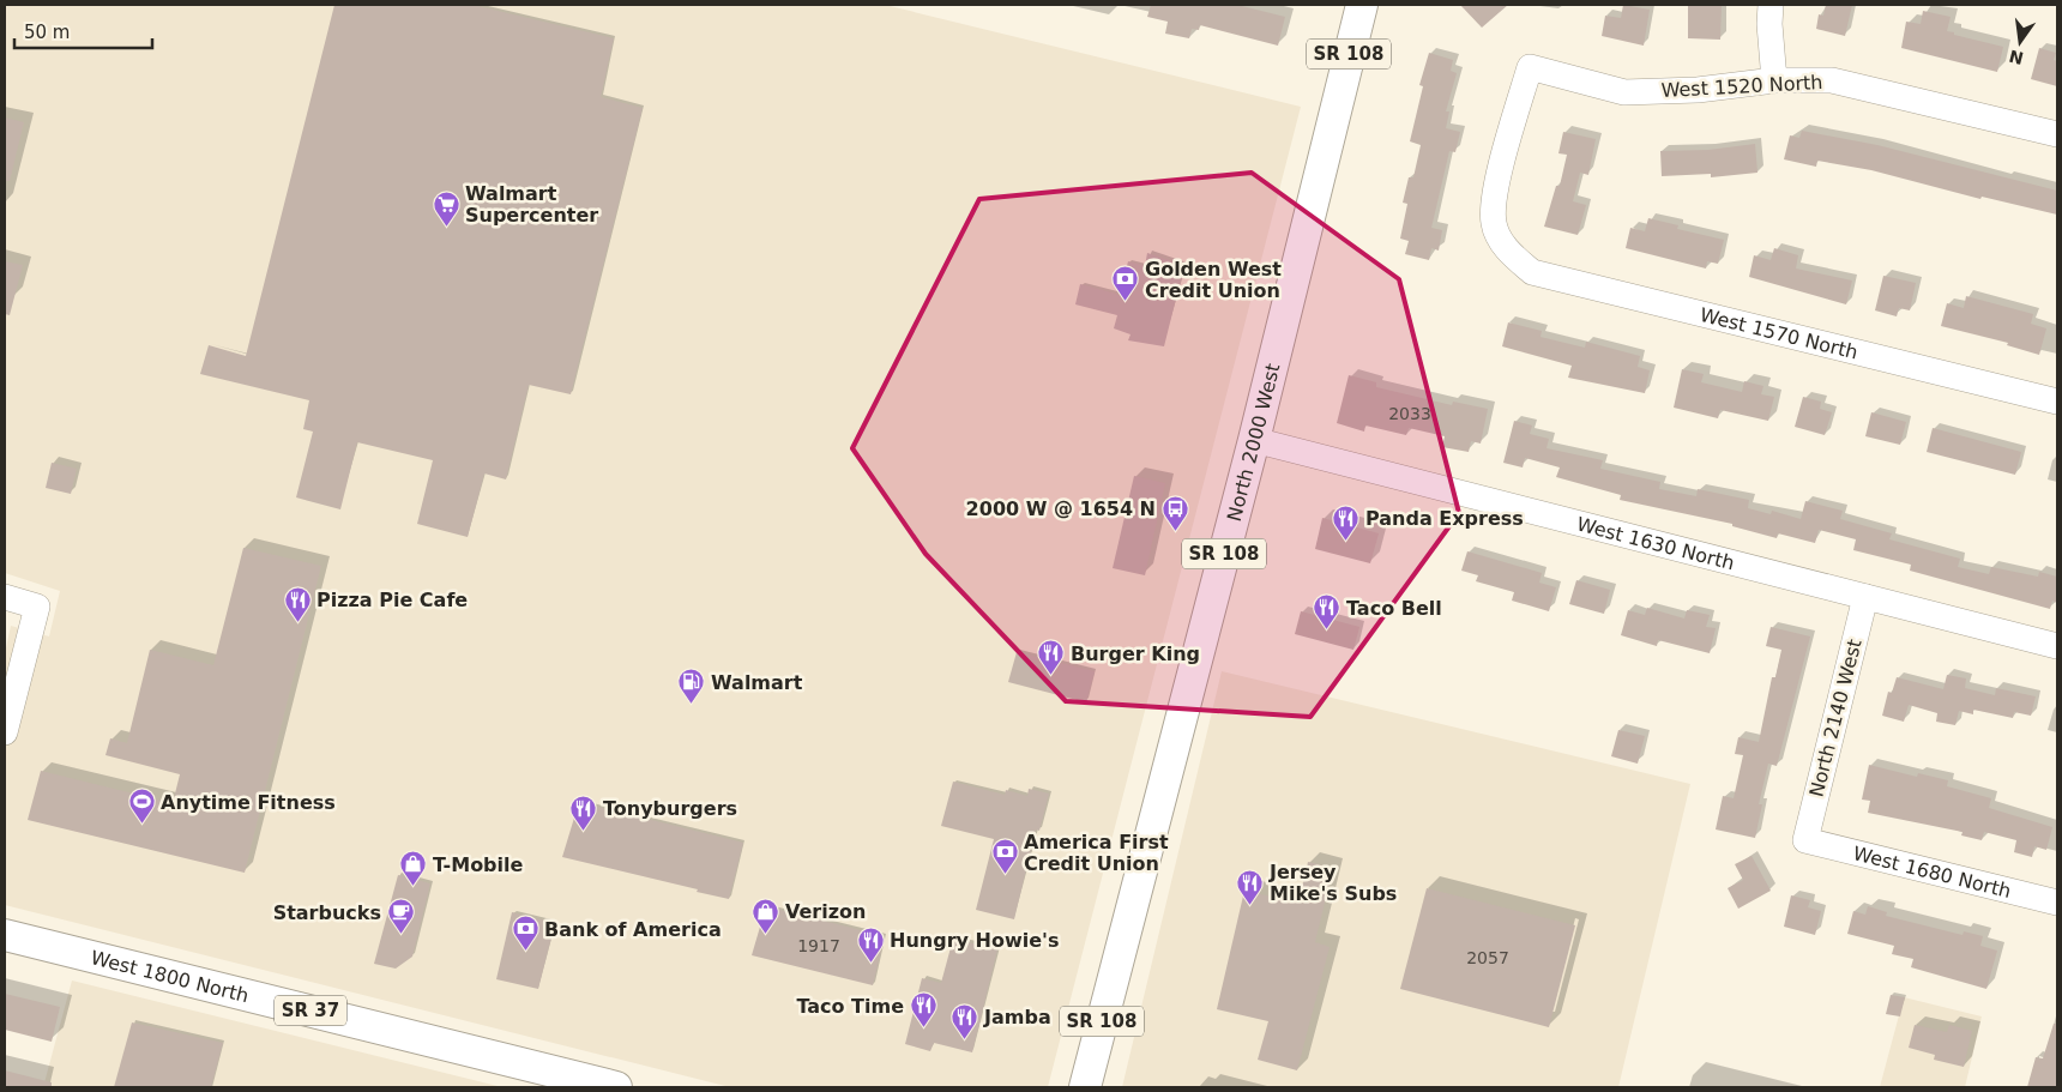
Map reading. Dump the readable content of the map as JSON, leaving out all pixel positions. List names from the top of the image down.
{
  "streets": {
    "main road": [
      "SR 108",
      "North 2000 West",
      "West 1800 North",
      "SR 37"
    ],
    "street": [
      "West 1520 North",
      "West 1570 North",
      "West 1630 North",
      "North 2140 West",
      "West 1680 North"
    ]
  },
  "crossings": [
    ["West 1520 North", "West 1570 North"],
    ["North 2000 West", "West 1630 North"],
    ["West 1630 North", "North 2140 West"],
    ["North 2140 West", "West 1680 North"]
  ],
  "places": {
    "supermarket": ["Walmart Supercenter"],
    "bank": ["Golden West Credit Union", "America First Credit Union", "Bank of America"],
    "bus stop": ["2000 W @ 1654 N"],
    "restaurant": [
      "Panda Express",
      "Pizza Pie Cafe",
      "Taco Bell",
      "Burger King",
      "Tonyburgers",
      "Jersey Mike's Subs",
      "Hungry Howie's",
      "Taco Time",
      "Jamba"
    ],
    "fuel station": ["Walmart"],
    "sports": ["Anytime Fitness"],
    "shop": ["T-Mobile", "Verizon"],
    "cafe": ["Starbucks"]
  },
  "house_numbers": ["2033", "1917", "2057"],
  "scale_bar": "50 m",
  "north": "bottom"
}
